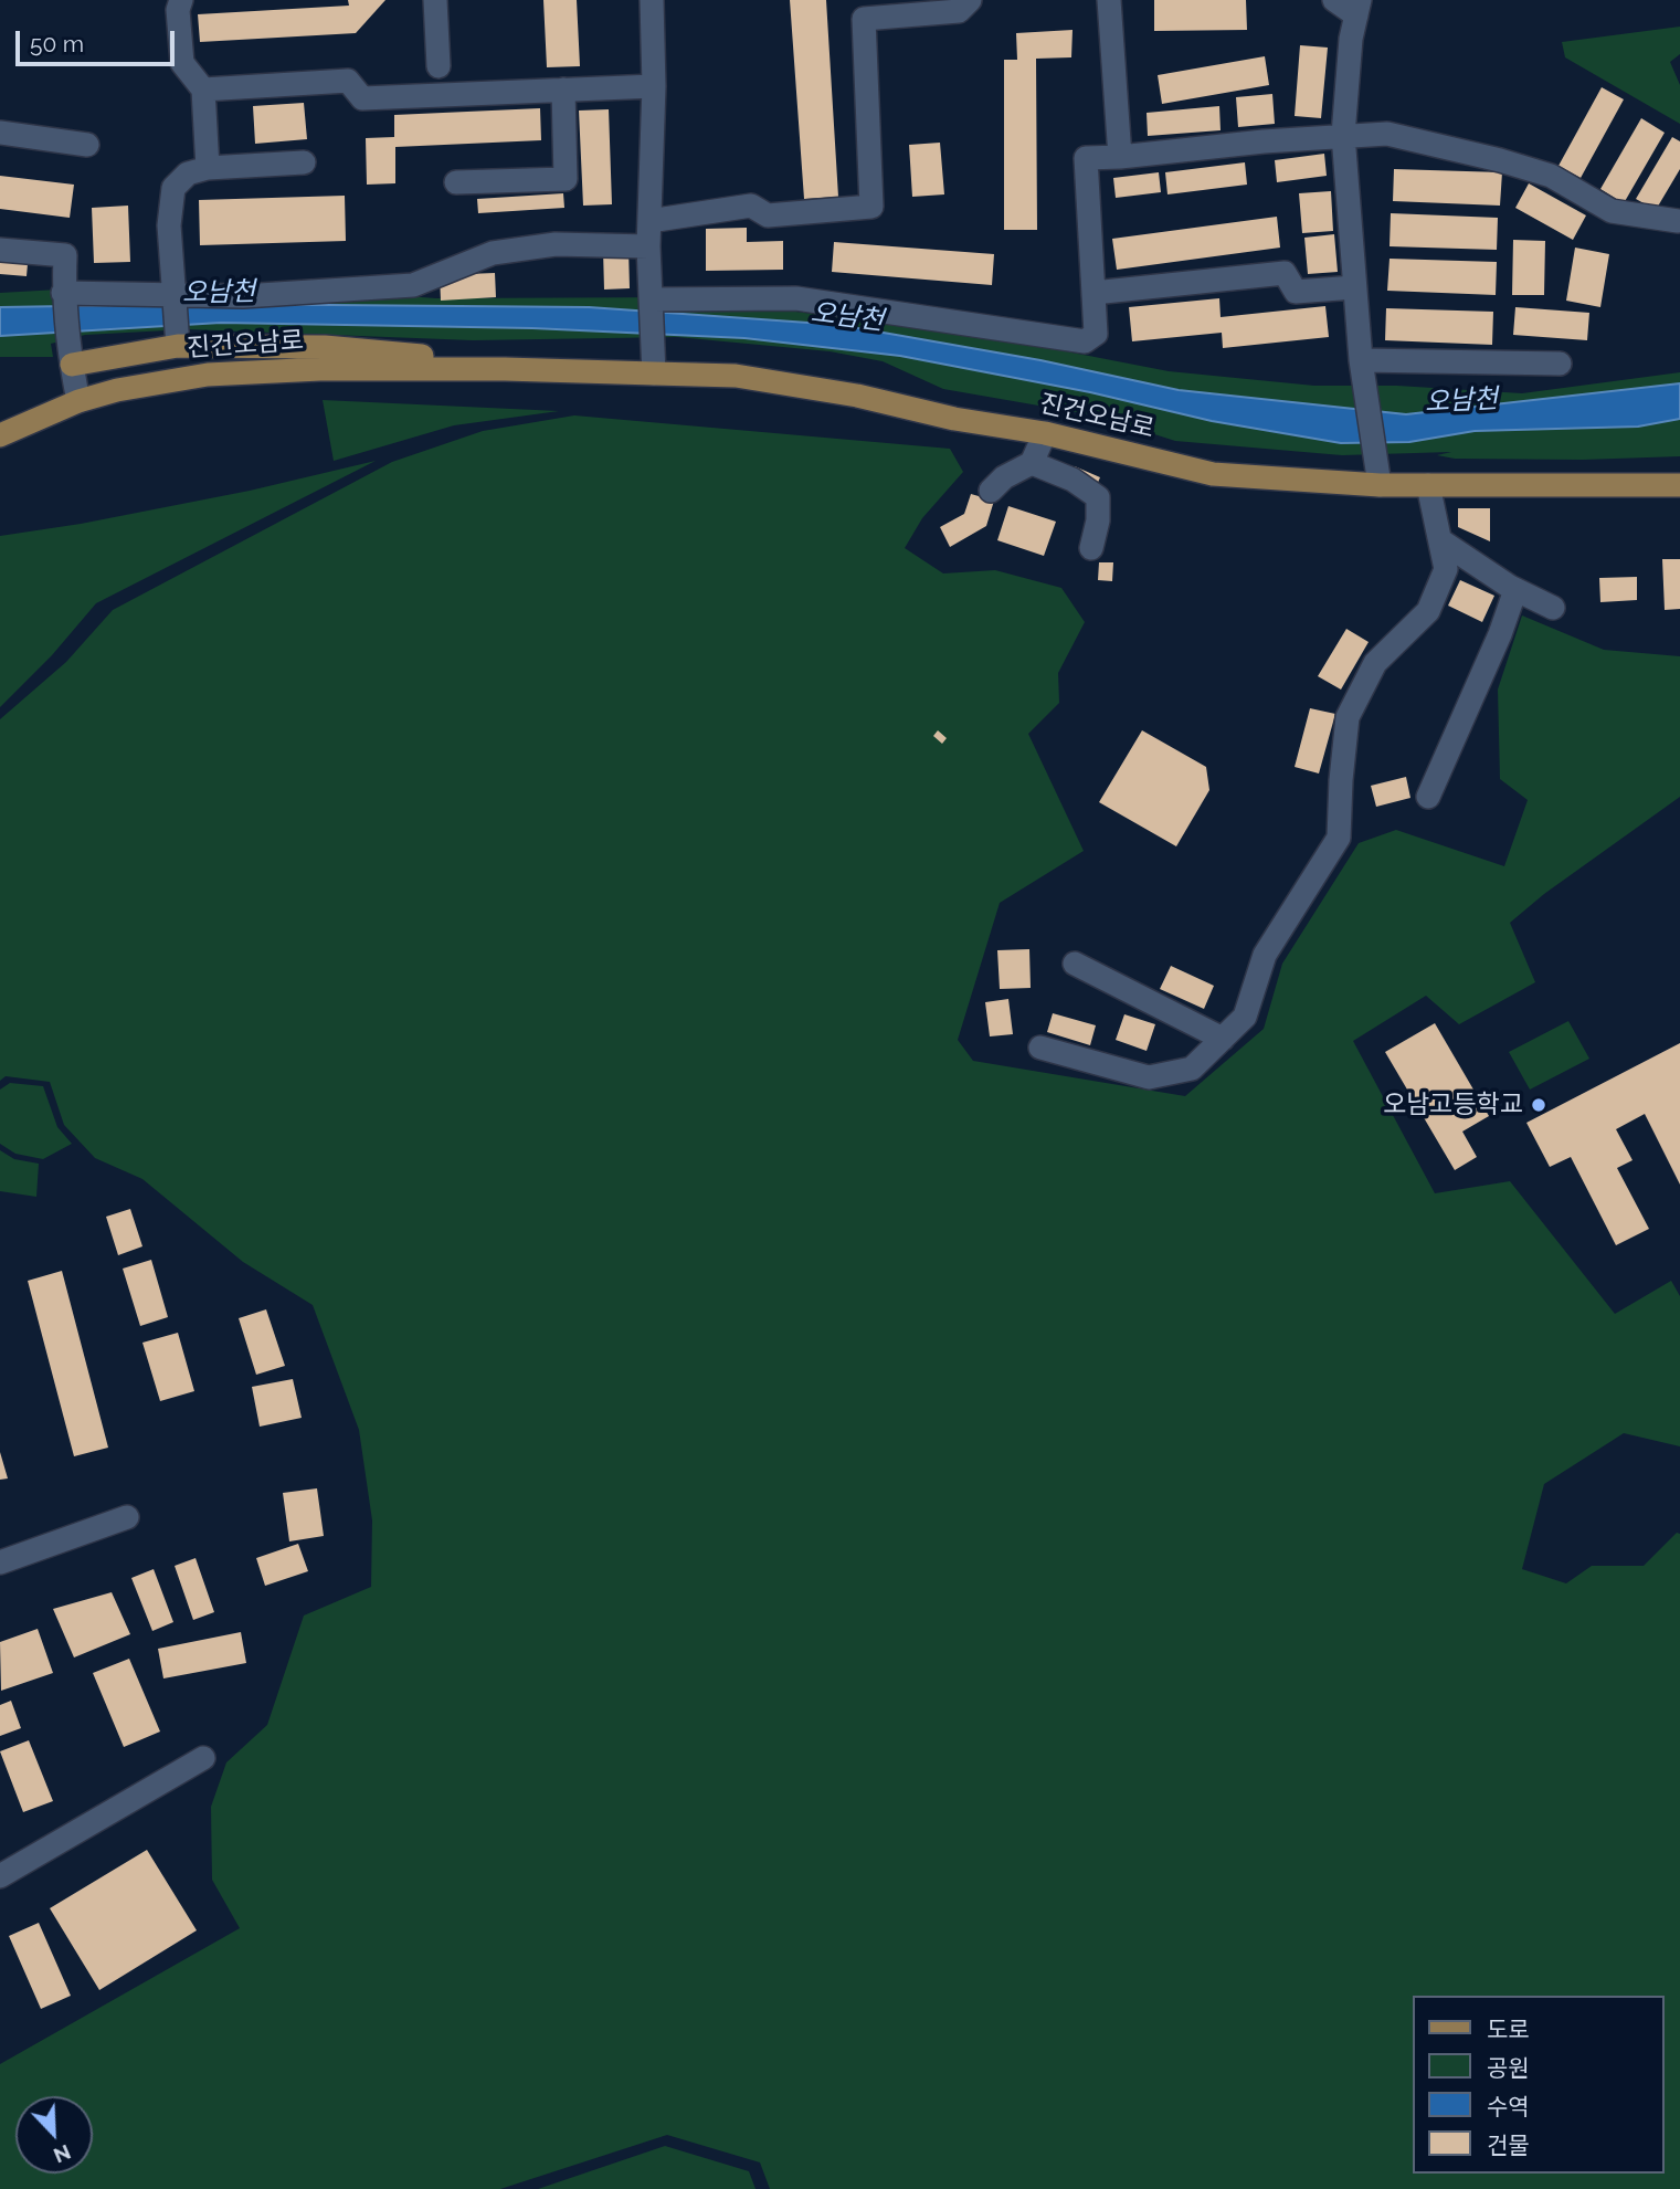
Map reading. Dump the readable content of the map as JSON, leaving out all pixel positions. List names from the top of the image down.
{
  "streets": {
    "main road": ["진건오남로"]
  },
  "water": ["오남천"],
  "places": ["오남고등학교"],
  "legend": [
    "도로",
    "공원",
    "수역",
    "건물"
  ],
  "scale_bar": "50 m",
  "north": "bottom right"
}
